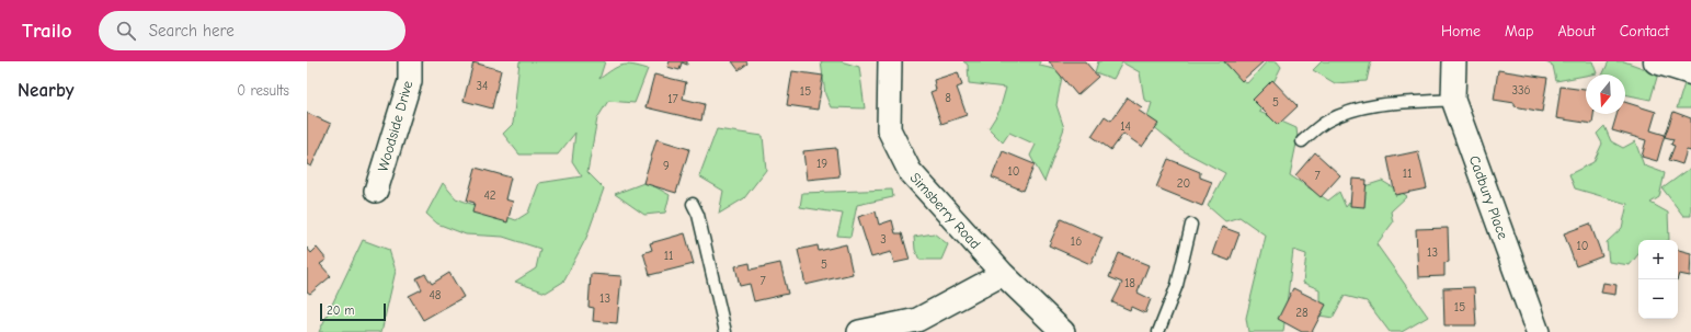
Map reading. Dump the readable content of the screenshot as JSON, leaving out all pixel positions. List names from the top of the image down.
{
  "streets": {
    "street": ["Woodside Drive", "Cadbury Place", "Simsberry Road"]
  },
  "house_numbers": [
    "34",
    "336",
    "15",
    "8",
    "17",
    "5",
    "14",
    "19",
    "9",
    "10",
    "11",
    "7",
    "20",
    "42",
    "3",
    "16",
    "10",
    "13",
    "11",
    "5",
    "7",
    "18",
    "48",
    "13",
    "15",
    "28"
  ],
  "scale_bar": "20 m",
  "north": "bottom",
  "page": {
    "header": "Trailo",
    "search": "Search here",
    "nav": [
      "Home",
      "Map",
      "About",
      "Contact"
    ],
    "heading": ["Nearby", "0 results"],
    "map_buttons": ["+", "−"],
    "scale": "20 m"
  }
}
